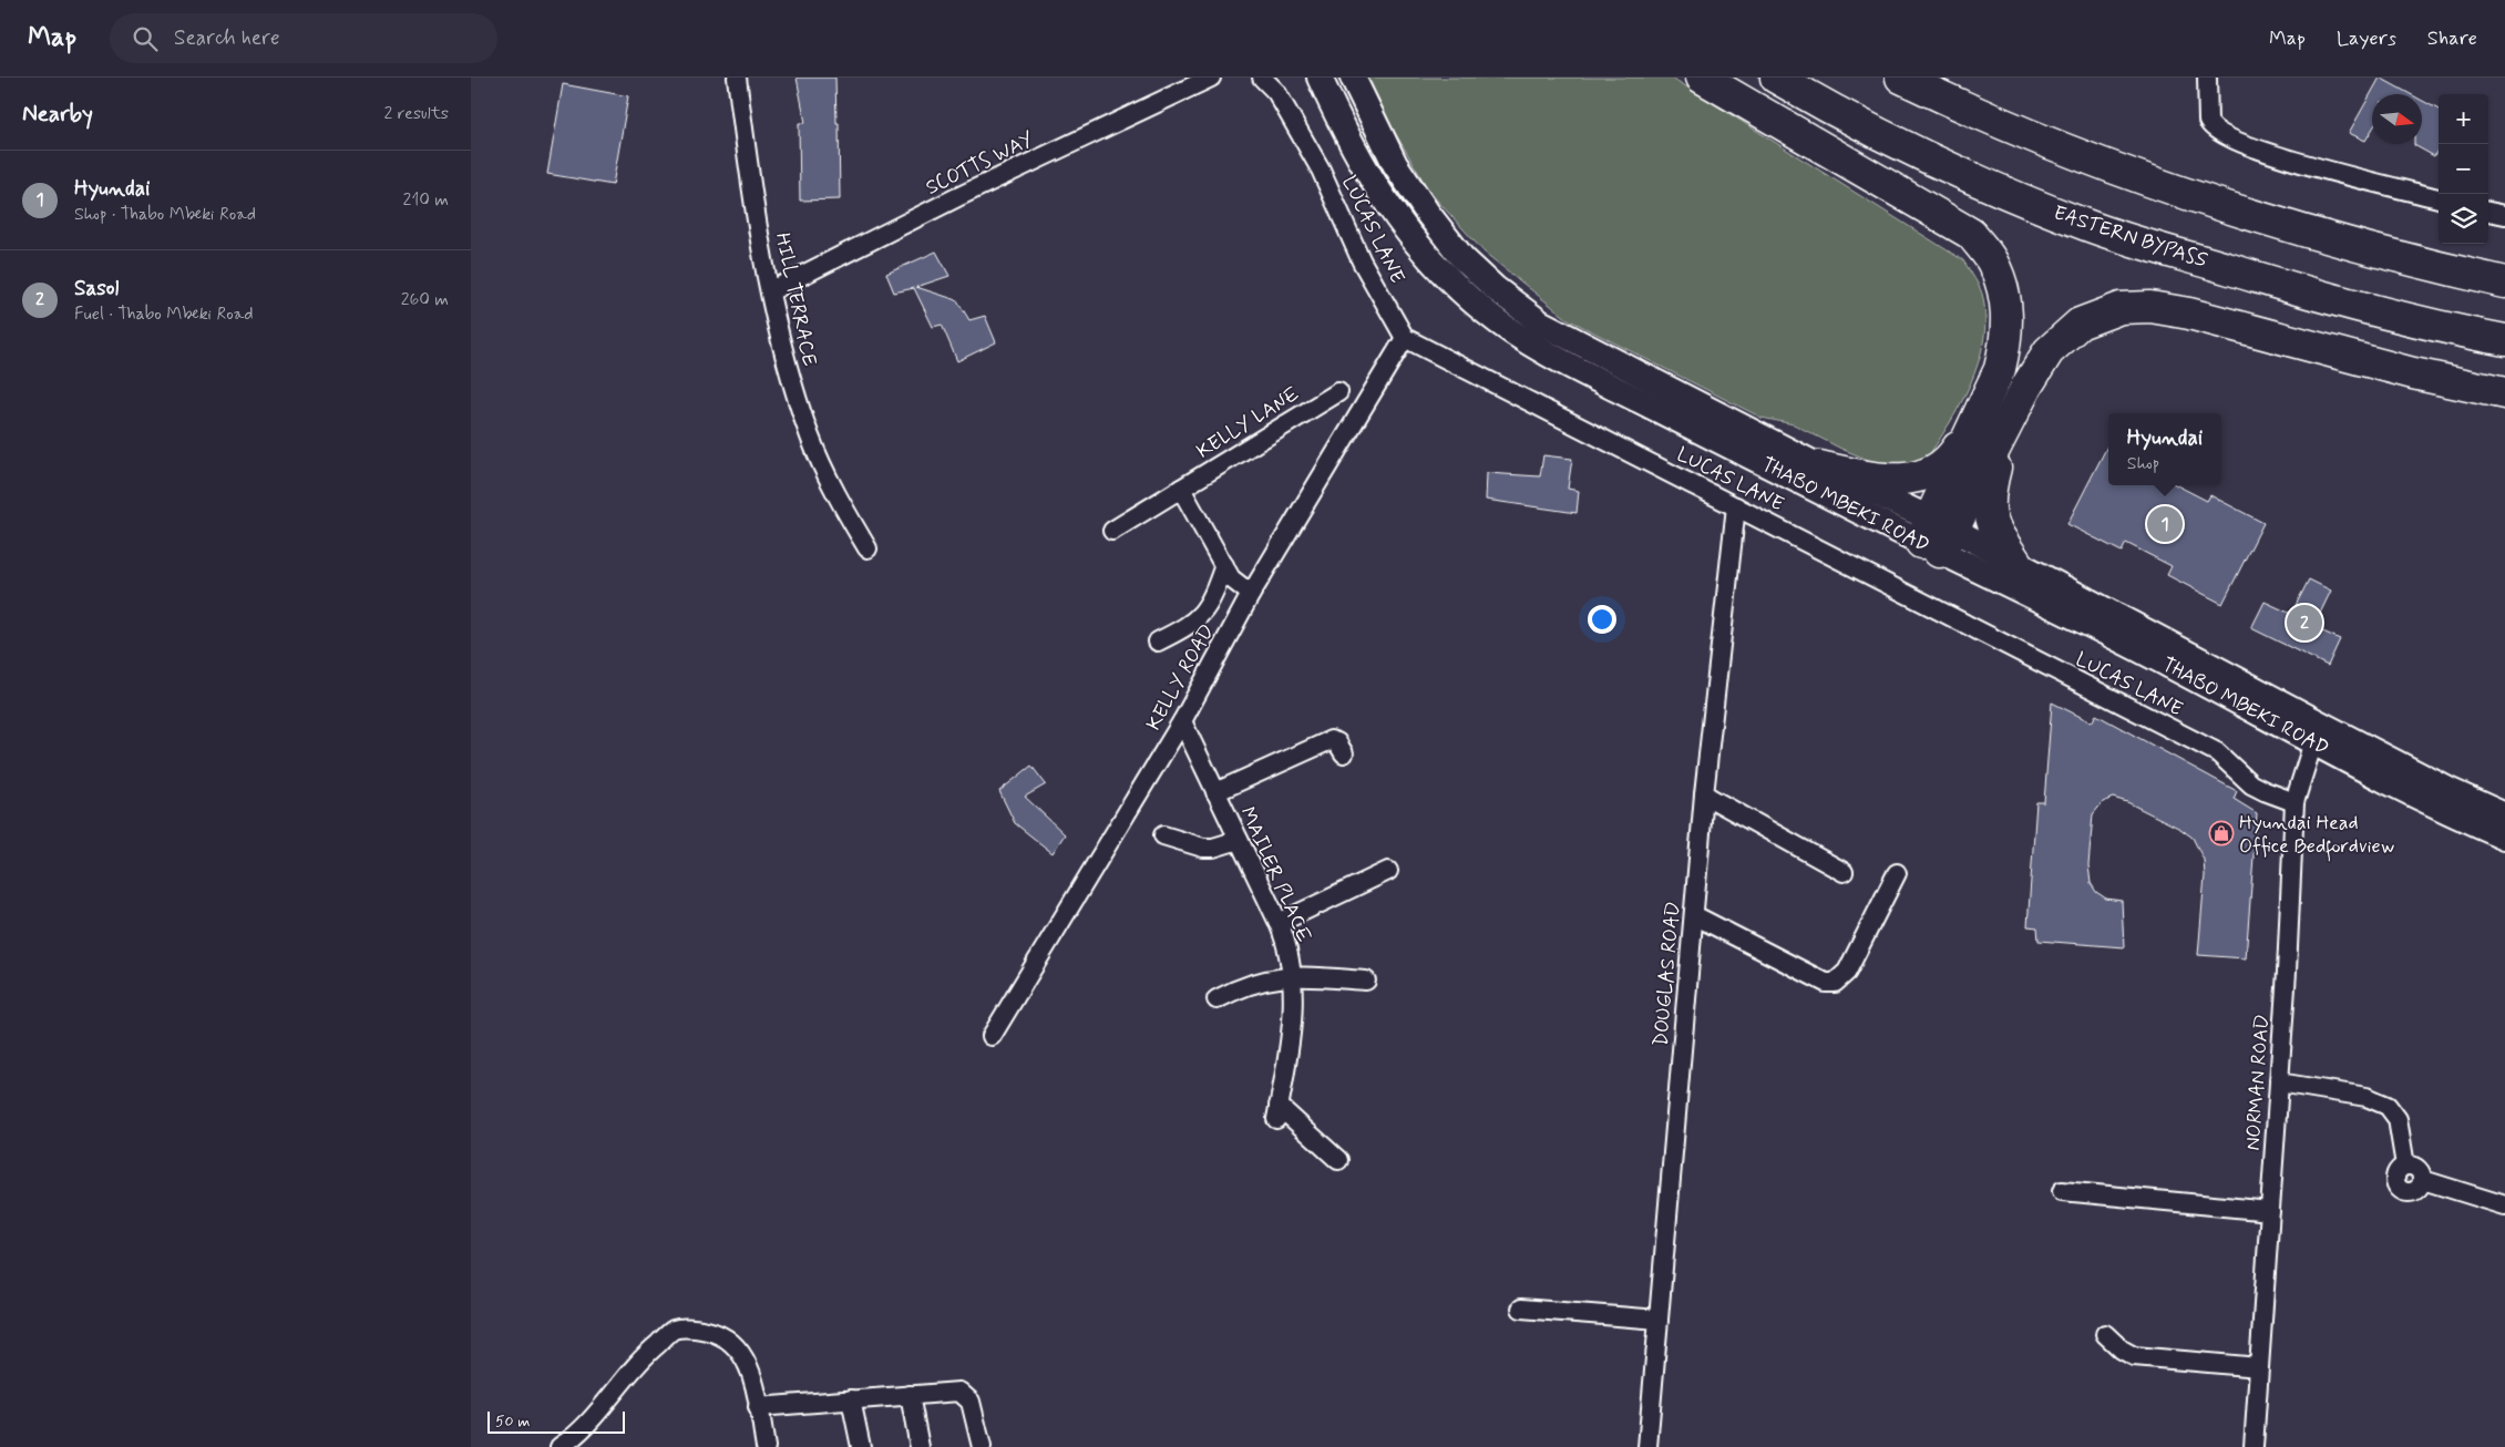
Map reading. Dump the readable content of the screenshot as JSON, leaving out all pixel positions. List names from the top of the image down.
{
  "streets": {
    "highway": ["EASTERN BYPASS"],
    "main road": ["THABO MBEKI ROAD"],
    "street": [
      "SCOTTS WAY",
      "LUCAS LANE",
      "HILL TERRACE",
      "KELLY LANE",
      "KELLY ROAD",
      "MAILER PLACE",
      "DOUGLAS ROAD",
      "NORMAN ROAD"
    ]
  },
  "crossings": [
    ["SCOTTS WAY", "HILL TERRACE"],
    ["LUCAS LANE", "KELLY ROAD"],
    ["LUCAS LANE", "DOUGLAS ROAD"],
    ["LUCAS LANE", "NORMAN ROAD"],
    ["THABO MBEKI ROAD", "NORMAN ROAD"],
    ["KELLY ROAD", "MAILER PLACE"]
  ],
  "places": {
    "shop": ["Hyundai Head Office Bedfordview"]
  },
  "scale_bar": "50 m",
  "north": "right",
  "page": {
    "header": "Map",
    "search": "Search here",
    "nav": ["Map", "Layers", "Share"],
    "heading": ["Nearby", "2 results"],
    "map_buttons": ["+", "−"],
    "list": [
      {
        "mark": "1",
        "name": "Hyundai",
        "note": "Shop · Thabo Mbeki Road",
        "value": "210 m"
      },
      {
        "mark": "2",
        "name": "Sasol",
        "note": "Fuel · Thabo Mbeki Road",
        "value": "260 m"
      }
    ],
    "popup": ["Hyundai", "Shop"],
    "pins": ["1", "2"],
    "scale": "50 m"
  }
}
